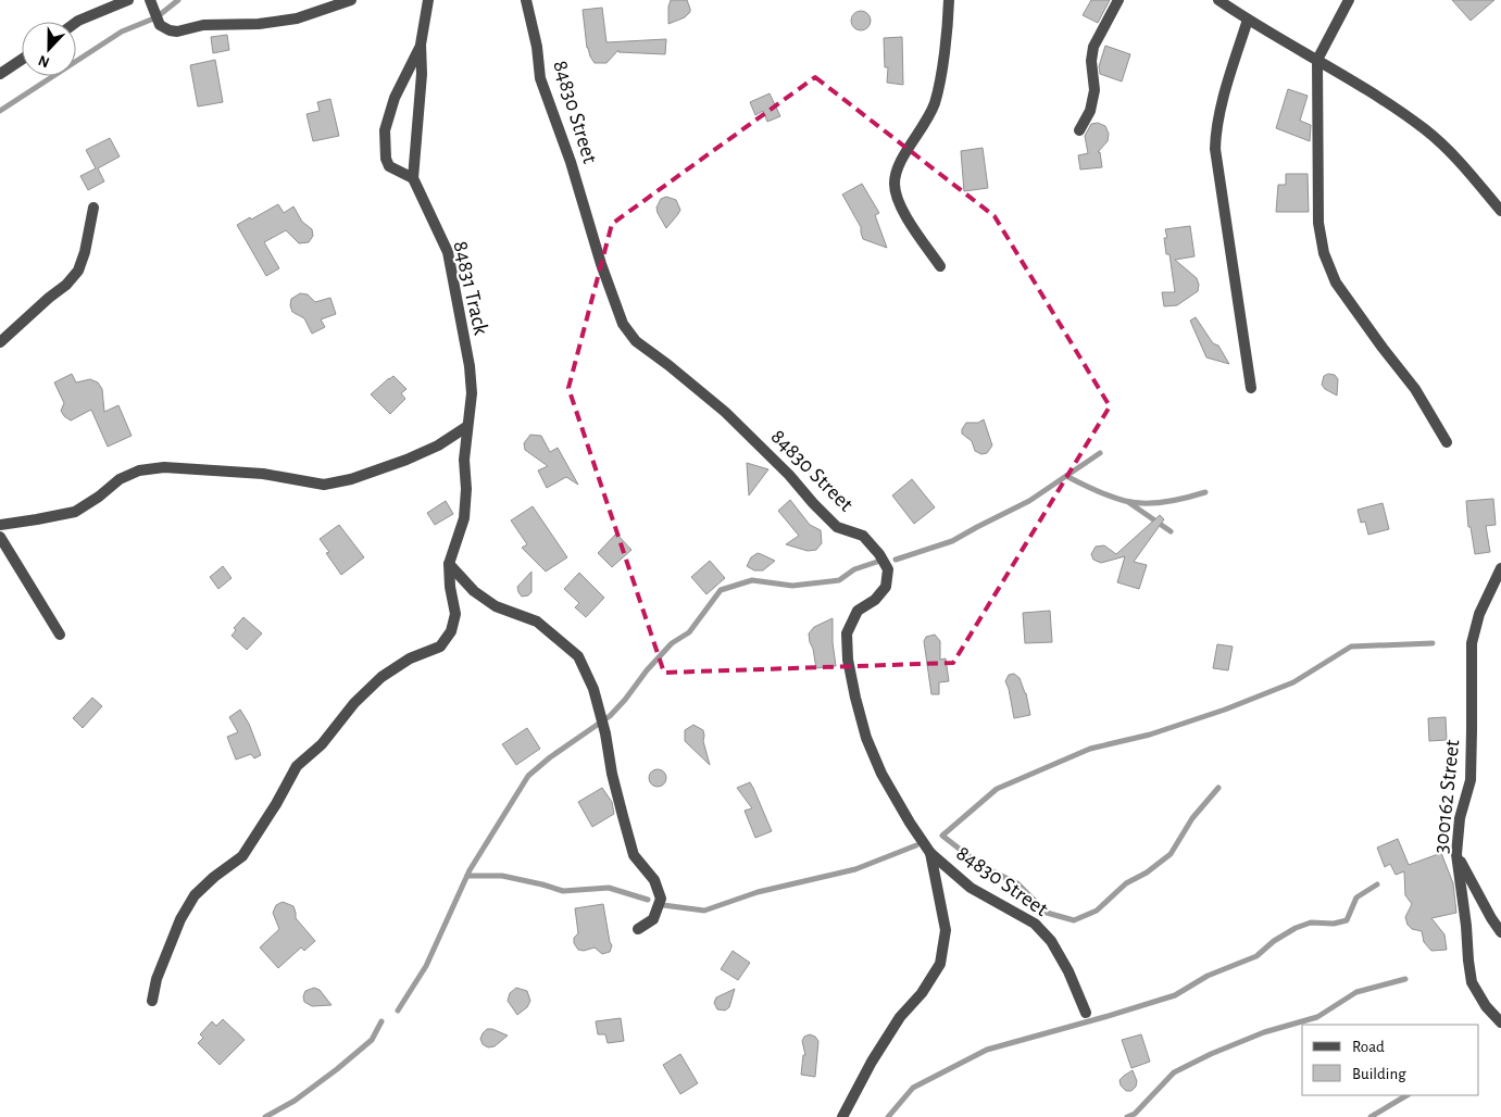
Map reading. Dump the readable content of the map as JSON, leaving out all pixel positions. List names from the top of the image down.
{
  "streets": {
    "street": ["84830 Street", "84831 Track", "300162 Street"]
  },
  "legend": ["Road", "Building"],
  "north": "bottom"
}
